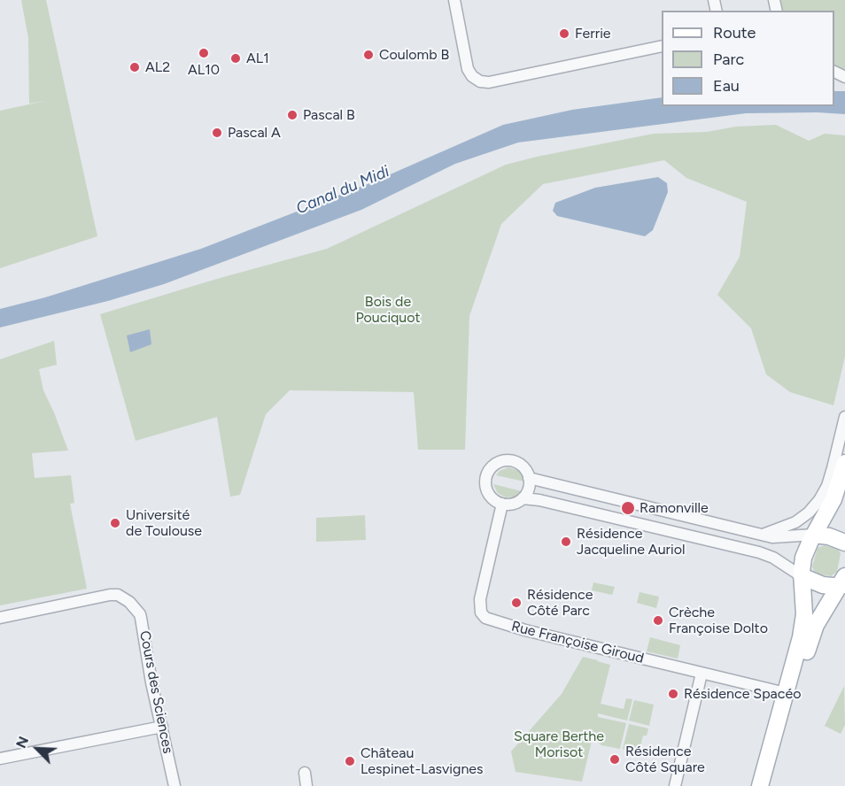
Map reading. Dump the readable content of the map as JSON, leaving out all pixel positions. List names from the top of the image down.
{
  "streets": {
    "street": ["Rue Françoise Giroud", "Cours des Sciences"]
  },
  "water": ["Canal du Midi"],
  "parks": ["Bois de Pouciquot", "Square Berthe Morisot"],
  "places": [
    "Ferrie",
    "AL10",
    "Coulomb B",
    "AL1",
    "AL2",
    "Pascal B",
    "Pascal A",
    "Ramonville",
    "Université de Toulouse",
    "Résidence Jacqueline Auriol",
    "Résidence Côté Parc",
    "Crèche Françoise Dolto",
    "Résidence Spacéo",
    "Résidence Côté Square",
    "Château Lespinet-Lasvignes"
  ],
  "legend": ["Route", "Parc", "Eau"],
  "north": "top left"
}
